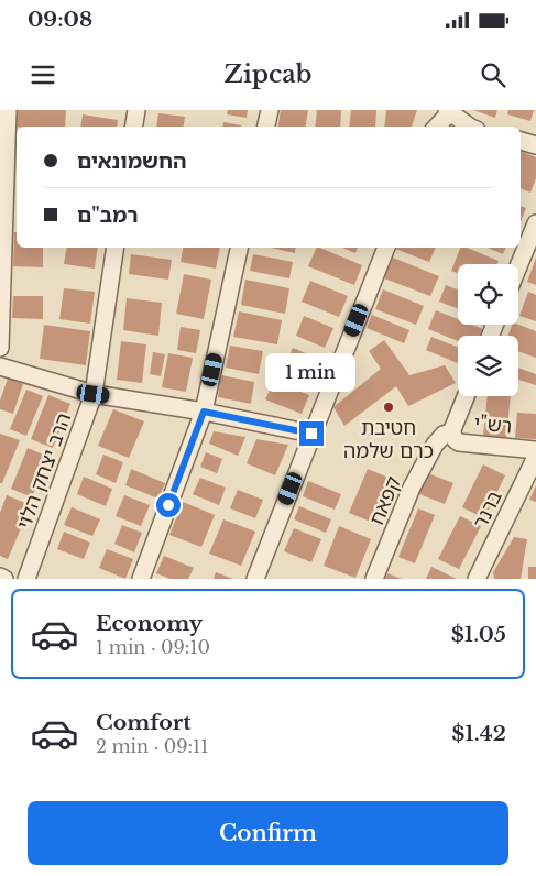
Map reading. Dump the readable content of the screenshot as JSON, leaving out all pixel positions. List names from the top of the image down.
{
  "streets": {
    "street": [
      "רש\"י",
      "הרב יצחק הלוי",
      "קפאח",
      "ברנר"
    ]
  },
  "crossings": [
    ["רש\"י", "קפאח"]
  ],
  "places": ["חטיבת כרם שלמה"],
  "page": {
    "status": "09:08",
    "header": "Zipcab",
    "banner": ["החשמונאים", "רמב\"ם"],
    "bubble": "1 min",
    "list": [
      {
        "name": "Economy",
        "note": "1 min · 09:10",
        "value": "$1.05"
      },
      {
        "name": "Comfort",
        "note": "2 min · 09:11",
        "value": "$1.42"
      }
    ],
    "buttons": "Confirm"
  }
}
